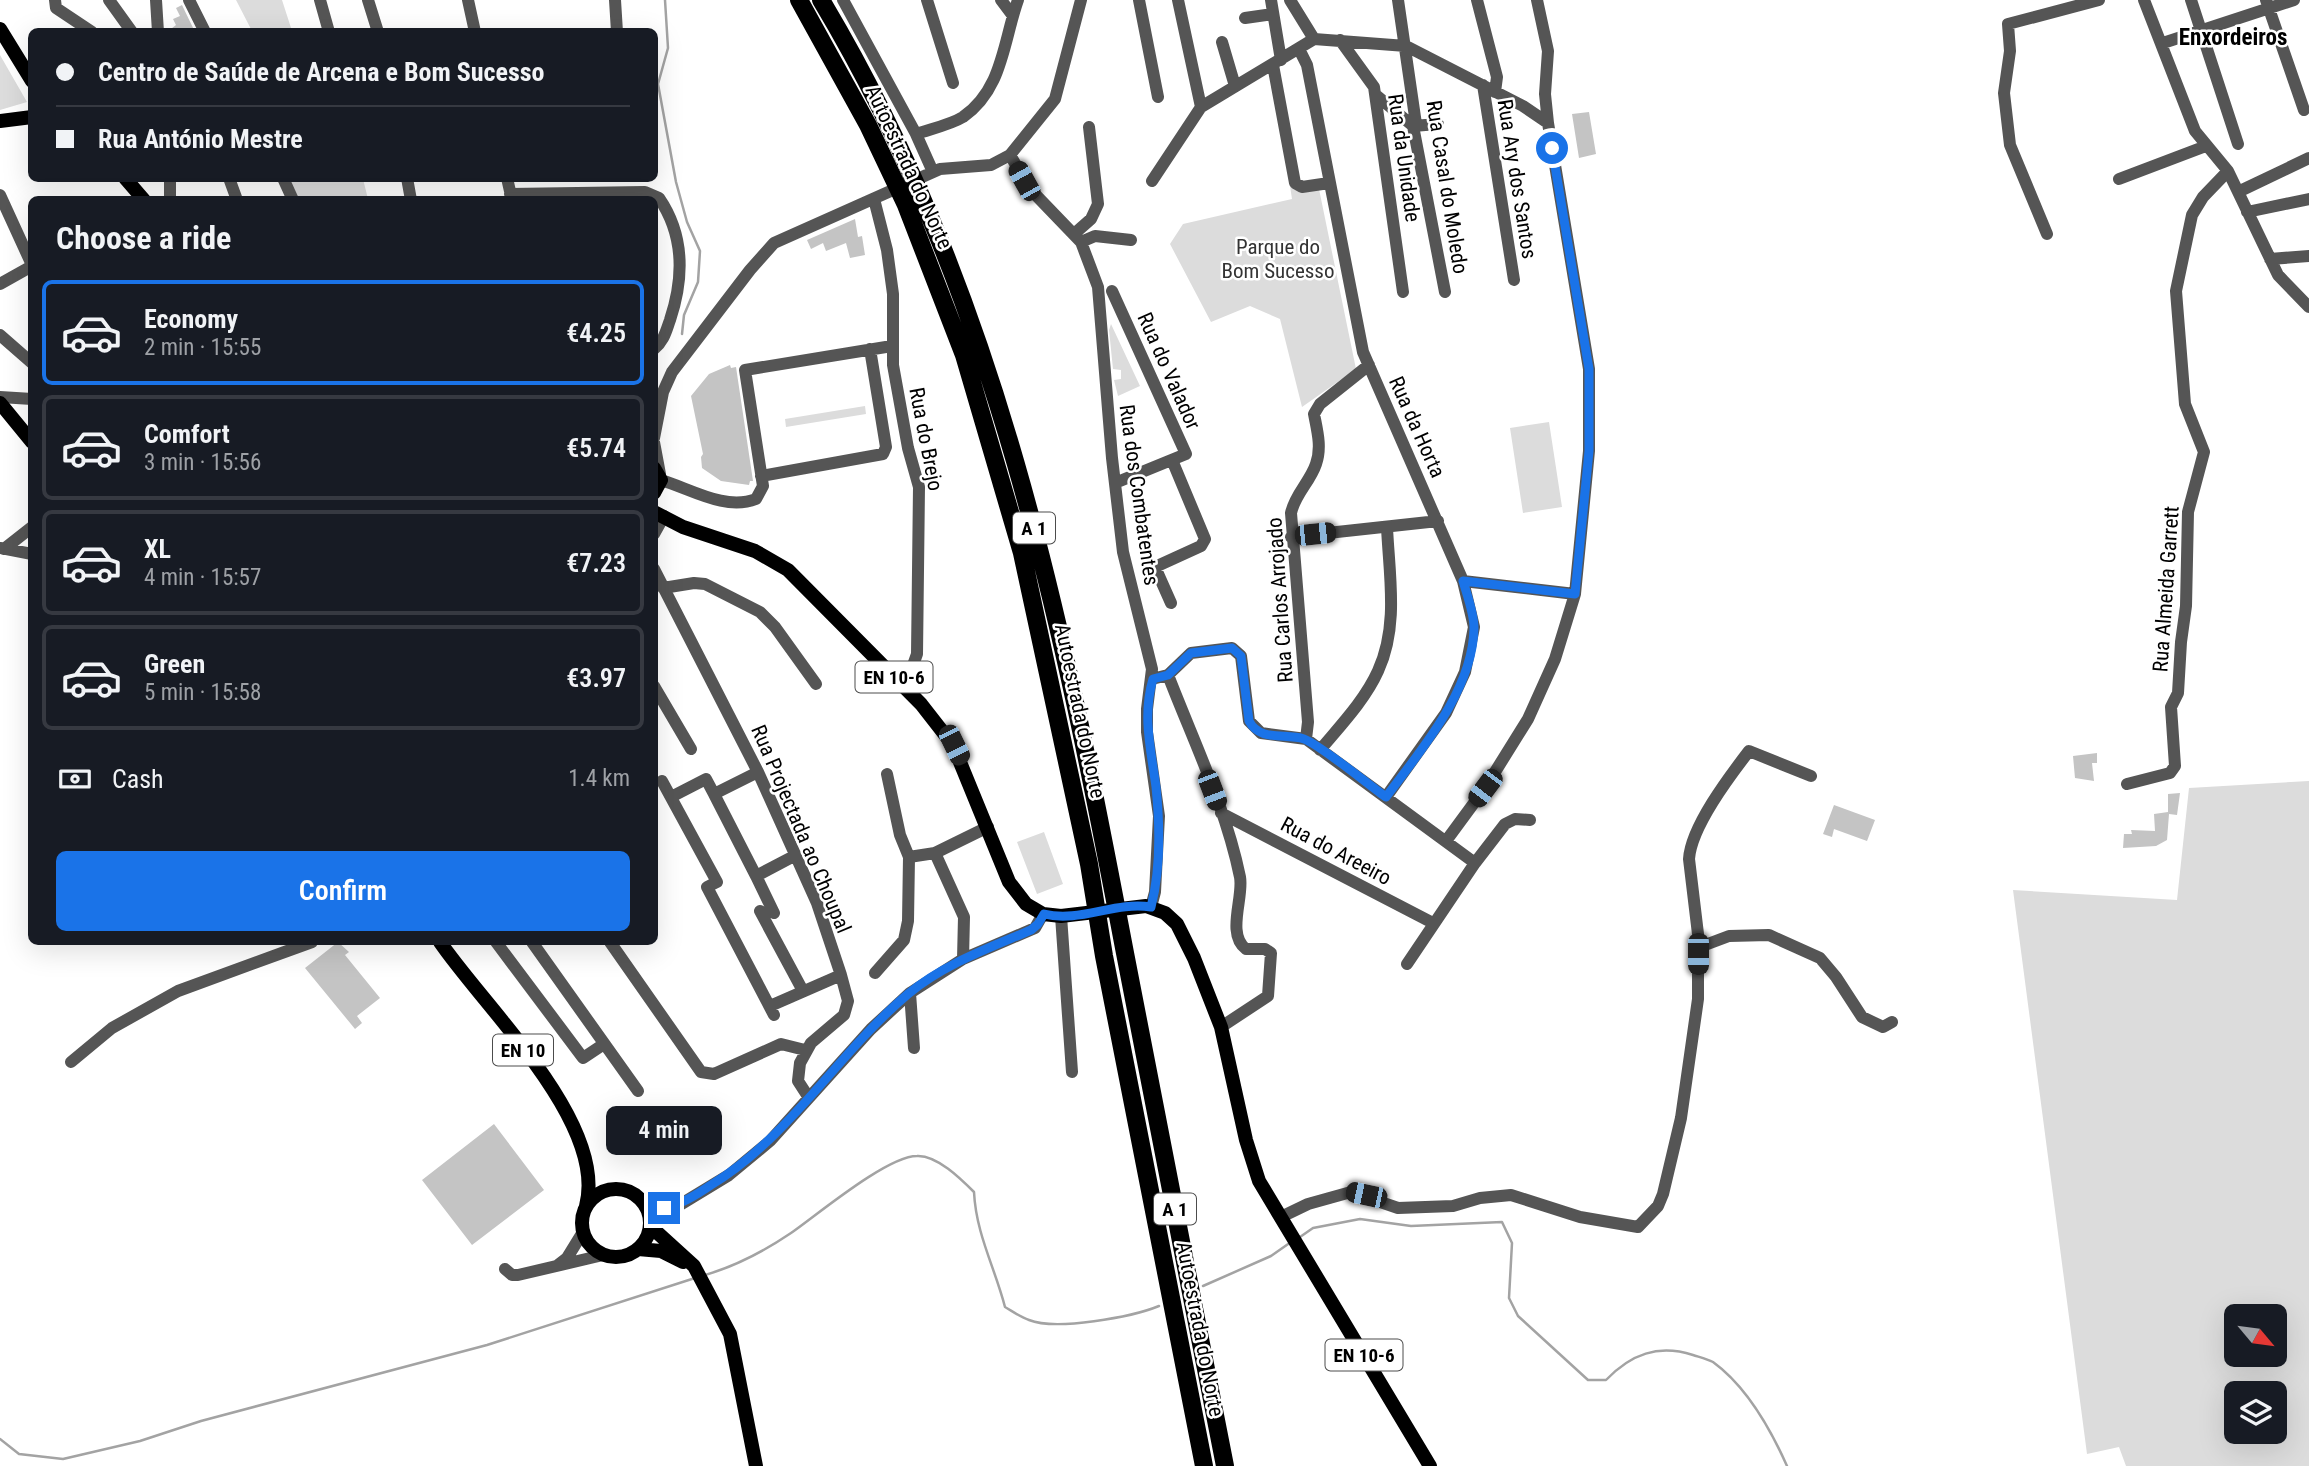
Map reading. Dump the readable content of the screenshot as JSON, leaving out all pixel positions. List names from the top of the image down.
{
  "streets": {
    "highway": ["Autoestrada do Norte", "A 1"],
    "main road": ["EN 10-6", "EN 10"],
    "street": [
      "Rua da Unidade",
      "Rua Ary dos Santos",
      "Rua Casal do Moledo",
      "Rua do Valador",
      "Rua da Horta",
      "Rua do Brejo",
      "Rua dos Combatentes",
      "Rua Almeida Garrett",
      "Rua Carlos Arrojado",
      "Rua Projectada ao Choupal",
      "Rua do Areeiro"
    ]
  },
  "crossings": [
    ["Rua do Valador", "Rua dos Combatentes"],
    ["Rua da Horta", "Rua Carlos Arrojado"],
    ["Rua do Brejo", "EN 10-6"],
    ["Rua dos Combatentes", "EN 10-6"]
  ],
  "districts": ["Enxordeiros"],
  "parks": ["Parque do Bom Sucesso"],
  "north": "bottom right",
  "page": {
    "banner": ["Centro de Saúde de Arcena e Bom Sucesso", "Rua António Mestre"],
    "heading": "Choose a ride",
    "list": [
      {
        "name": "Economy",
        "note": "2 min · 15:55",
        "value": "€4.25"
      },
      {
        "name": "Comfort",
        "note": "3 min · 15:56",
        "value": "€5.74"
      },
      {
        "name": "XL",
        "note": "4 min · 15:57",
        "value": "€7.23"
      },
      {
        "name": "Green",
        "note": "5 min · 15:58",
        "value": "€3.97"
      }
    ],
    "pay": ["Cash", "1.4 km"],
    "buttons": "Confirm",
    "bubble": "4 min"
  }
}
